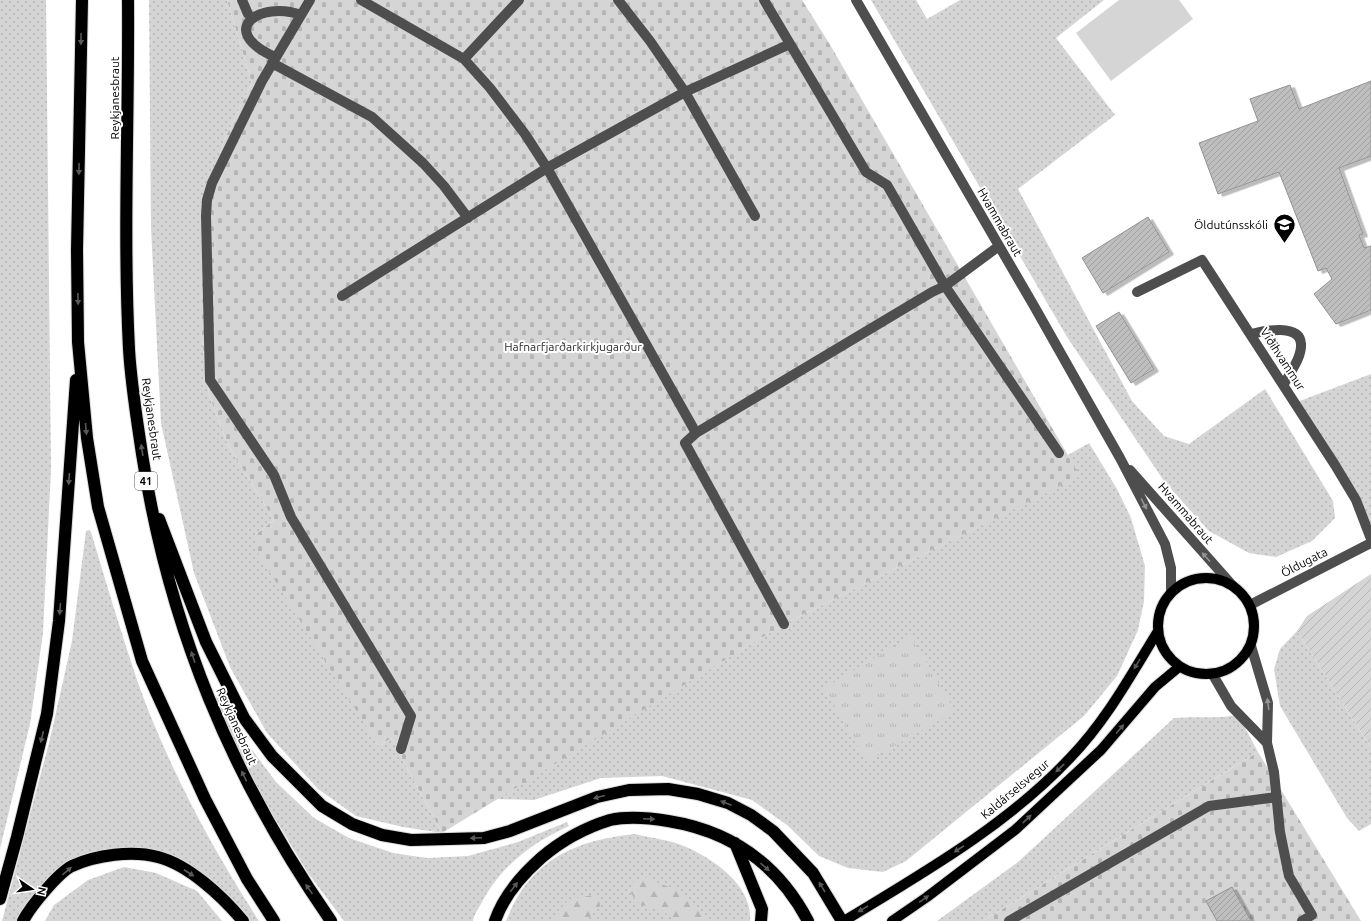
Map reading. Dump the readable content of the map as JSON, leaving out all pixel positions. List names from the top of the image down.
{
  "streets": {
    "highway": ["Reykjanesbraut", "41"],
    "main road": ["Kaldárselsvegur"],
    "street": ["Hvammabraut", "Víðihvammur", "Öldugata"]
  },
  "crossings": [
    ["Hvammabraut", "Öldugata"],
    ["Hvammabraut", "Kaldárselsvegur"],
    ["Öldugata", "Kaldárselsvegur"]
  ],
  "parks": ["Hafnarfjarðarkirkjugarður"],
  "places": {
    "school or university": ["Öldutúnsskóli"]
  },
  "north": "right"
}
